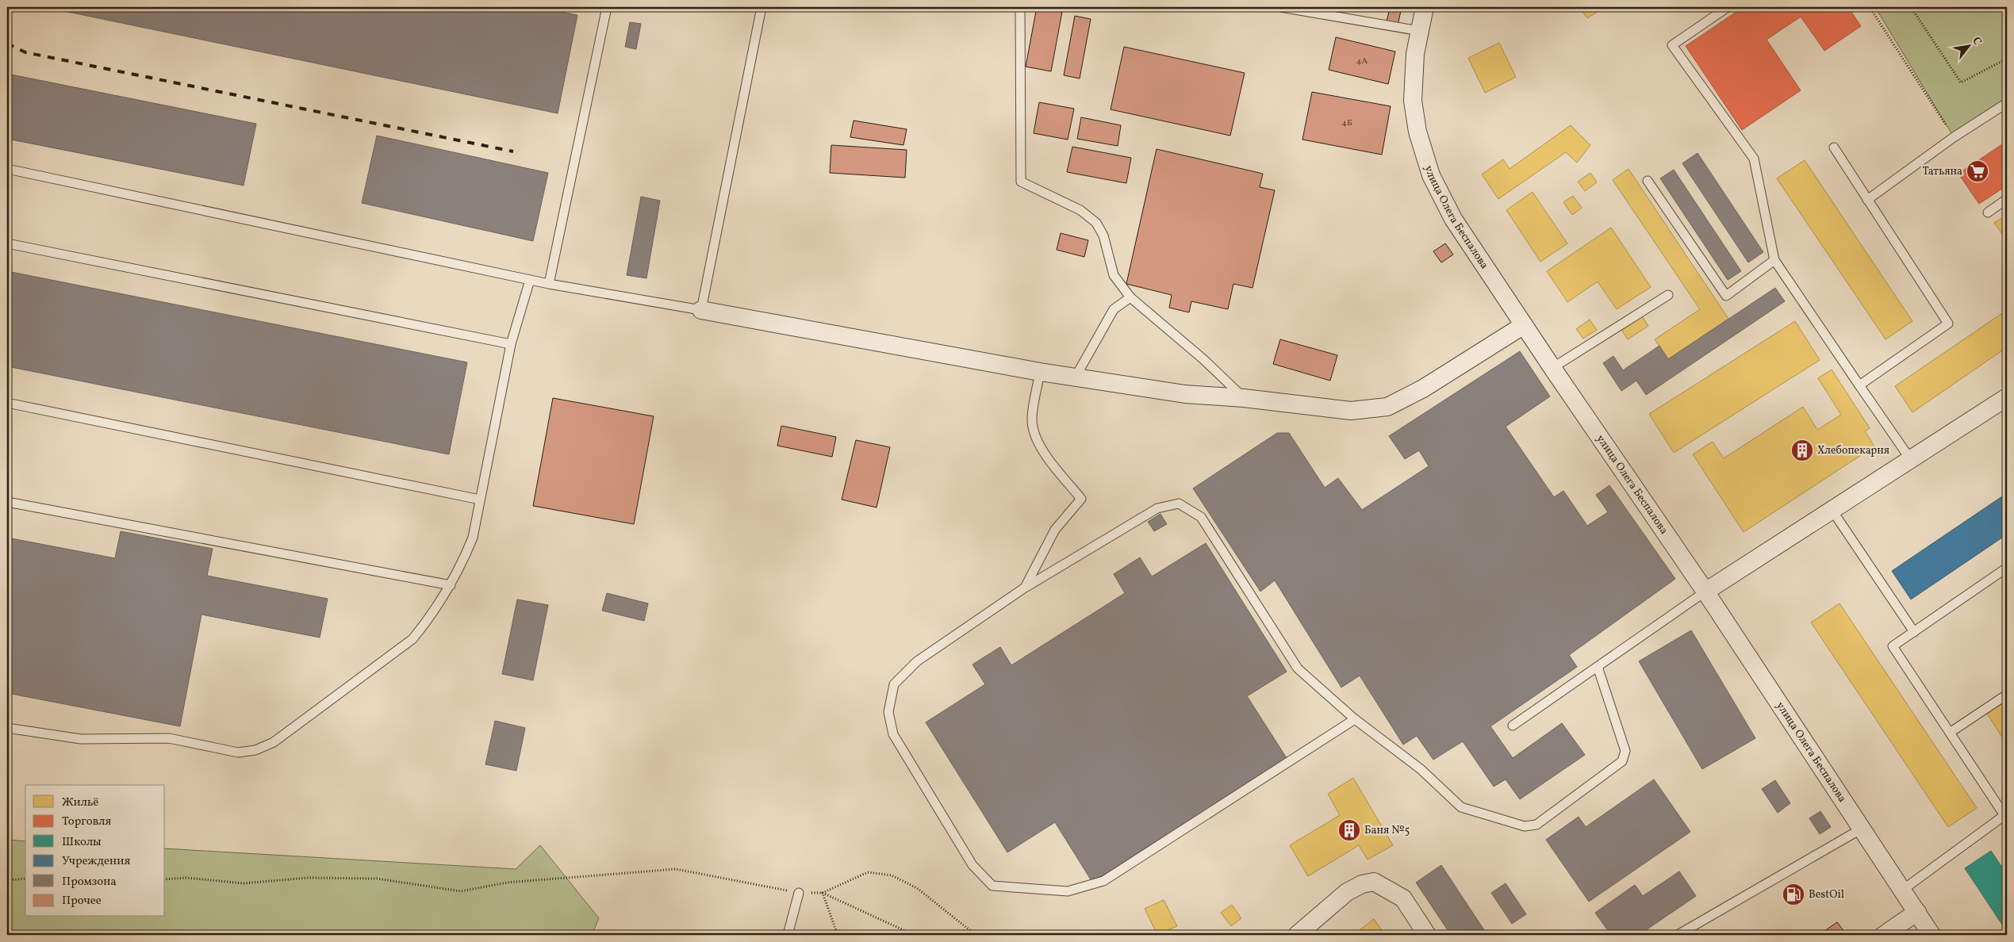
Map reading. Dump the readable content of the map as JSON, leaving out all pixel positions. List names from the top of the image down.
{
  "streets": {
    "street": ["улица Олега Беспалова"]
  },
  "places": {
    "supermarket": ["Татьяна"],
    "building": ["Хлебопекарня", "Баня №5"],
    "fuel station": ["BestOil"]
  },
  "house_numbers": ["4А", "4Б"],
  "legend": [
    "Жильё",
    "Торговля",
    "Школы",
    "Учреждения",
    "Промзона",
    "Прочее"
  ],
  "north": "top right"
}
